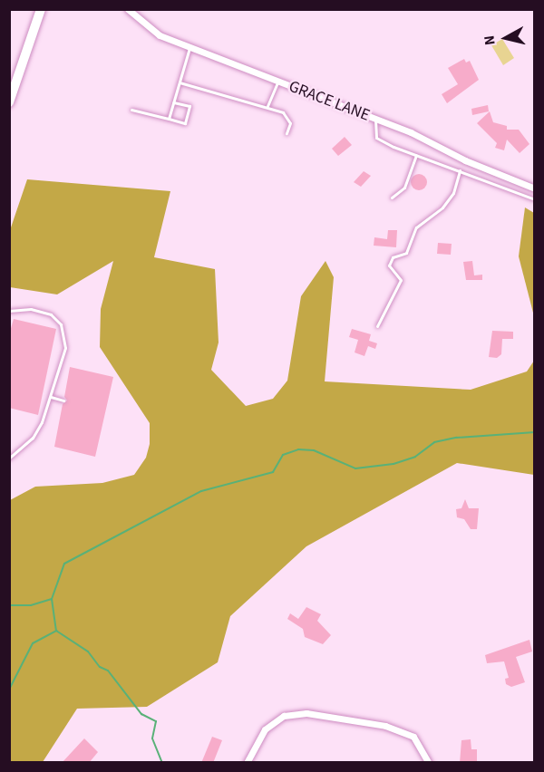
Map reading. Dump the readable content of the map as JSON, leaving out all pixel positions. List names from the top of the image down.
{
  "streets": {
    "street": ["GRACE LANE"]
  },
  "north": "left"
}
